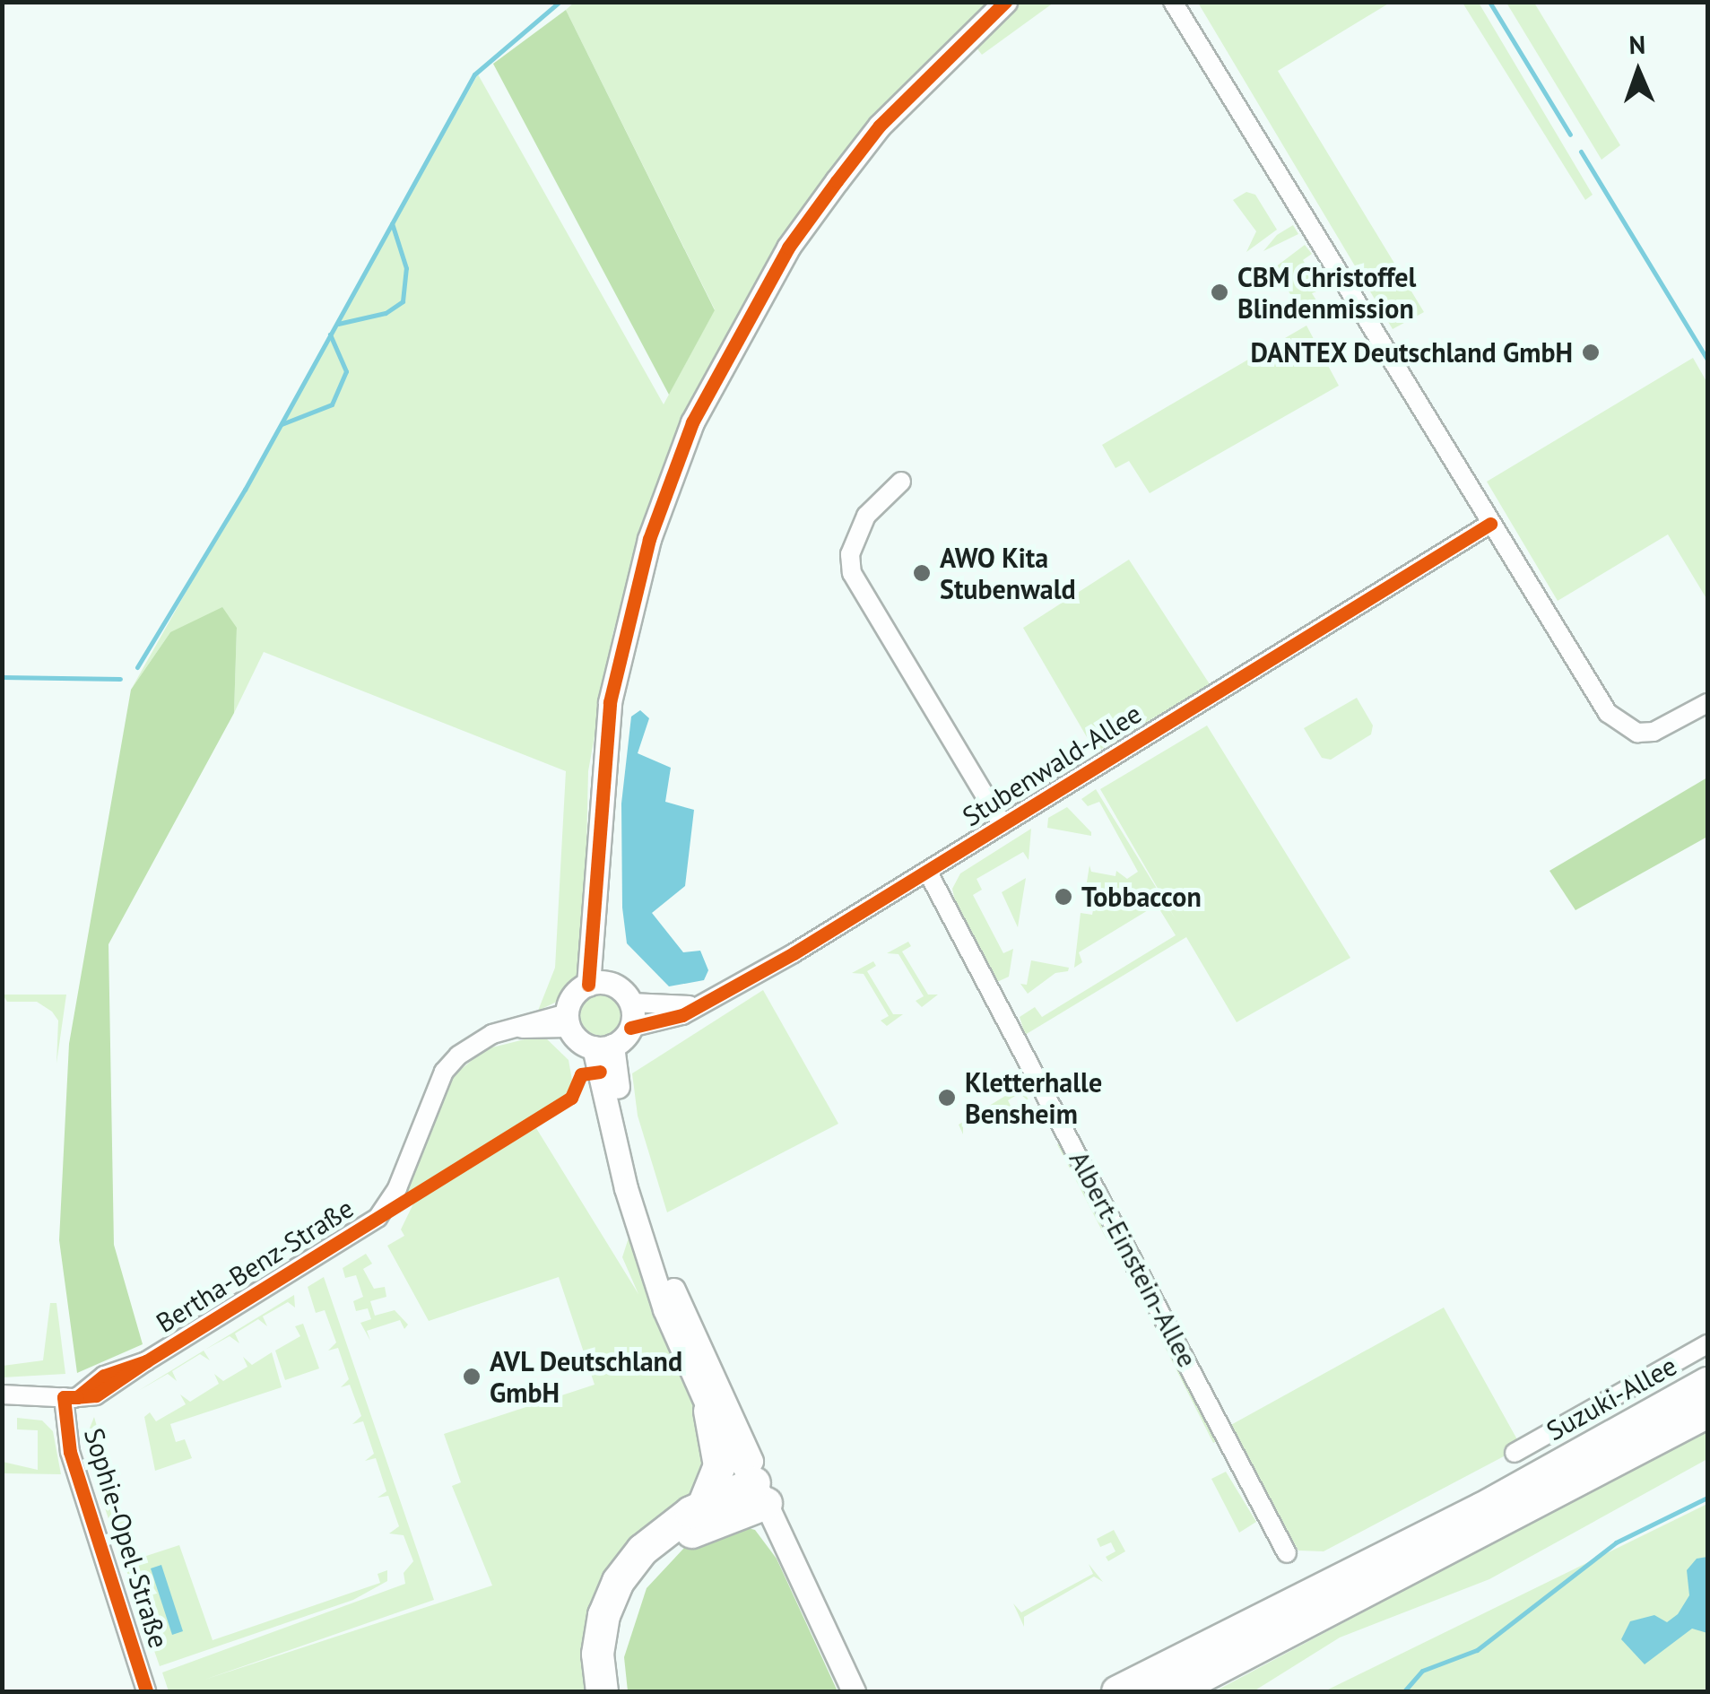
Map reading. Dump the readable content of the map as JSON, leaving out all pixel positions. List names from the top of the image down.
{
  "streets": {
    "street": [
      "Stubenwald-Allee",
      "Albert-Einstein-Allee",
      "Bertha-Benz-Straße",
      "Suzuki-Allee",
      "Sophie-Opel-Straße"
    ]
  },
  "crossings": [
    ["Stubenwald-Allee", "Albert-Einstein-Allee"],
    ["Stubenwald-Allee", "Bertha-Benz-Straße"],
    ["Bertha-Benz-Straße", "Sophie-Opel-Straße"]
  ],
  "places": [
    "CBM Christoffel Blindenmission",
    "DANTEX Deutschland GmbH",
    "AWO Kita Stubenwald",
    "Tobbaccon",
    "Kletterhalle Bensheim",
    "AVL Deutschland GmbH"
  ],
  "north": "top"
}
